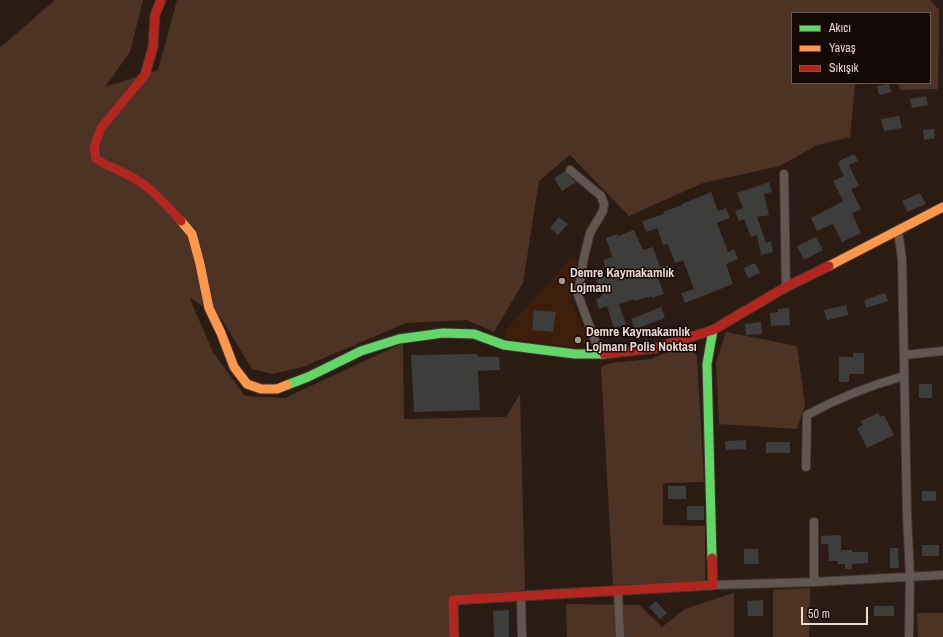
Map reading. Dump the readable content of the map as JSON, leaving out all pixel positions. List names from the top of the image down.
{
  "places": ["Demre Kaymakamlık Lojmanı", "Demre Kaymakamlık Lojmanı Polis Noktası"],
  "legend": ["Akıcı", "Yavaş", "Sıkışık"],
  "scale_bar": "50 m"
}
